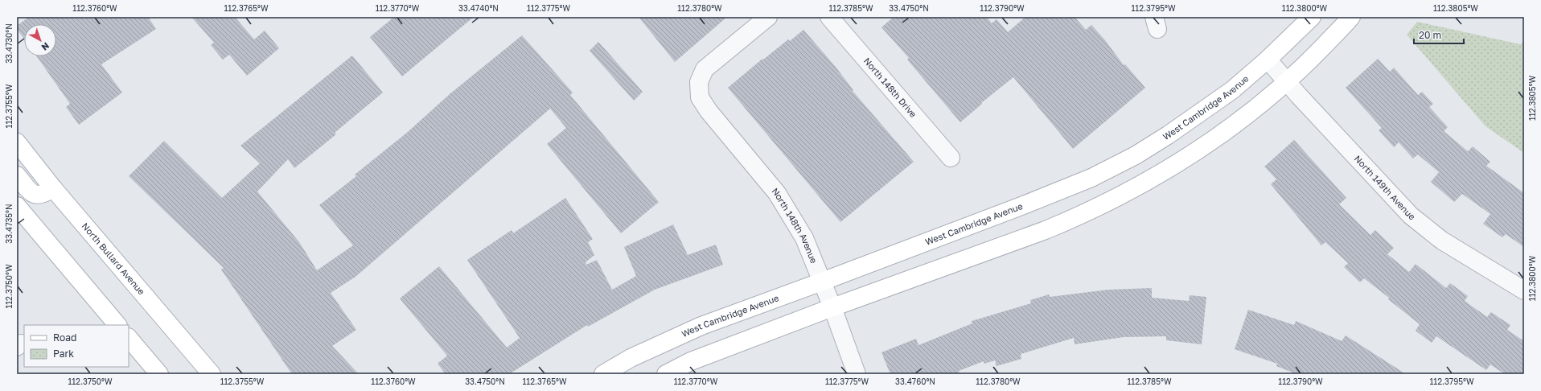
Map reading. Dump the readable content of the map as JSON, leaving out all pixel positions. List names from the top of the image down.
{
  "streets": {
    "street": [
      "North 148th Drive",
      "West Cambridge Avenue",
      "North 149th Avenue",
      "North 148th Avenue",
      "North Bullard Avenue"
    ]
  },
  "crossings": [
    ["West Cambridge Avenue", "North 149th Avenue"],
    ["West Cambridge Avenue", "North 148th Avenue"]
  ],
  "legend": ["Road", "Park"],
  "scale_bar": "20 m",
  "north": "bottom right",
  "coordinates": [
    "112.3760°W",
    "112.3765°W",
    "112.3770°W",
    "33.4740°N",
    "112.3775°W",
    "112.3780°W",
    "112.3785°W",
    "33.4750°N",
    "112.3790°W",
    "112.3795°W",
    "112.3800°W",
    "112.3805°W",
    "33.4730°N",
    "112.3755°W",
    "33.4735°N",
    "112.3750°W",
    "33.4760°N"
  ]
}
